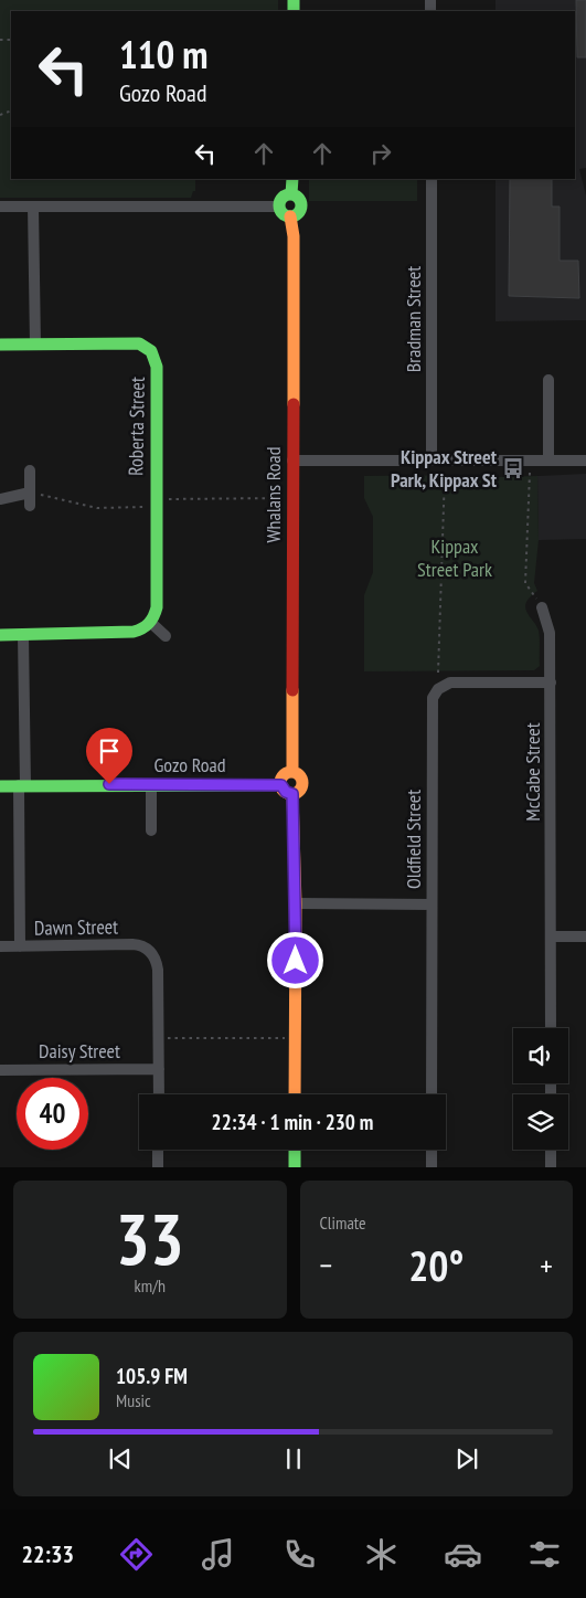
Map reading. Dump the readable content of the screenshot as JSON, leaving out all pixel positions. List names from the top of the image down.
{
  "streets": {
    "street": [
      "Bradman Street",
      "Roberta Street",
      "Whalans Road",
      "Gozo Road",
      "McCabe Street",
      "Oldfield Street",
      "Dawn Street",
      "Daisy Street"
    ]
  },
  "crossings": [
    ["Whalans Road", "Gozo Road"],
    ["McCabe Street", "Oldfield Street"],
    ["Dawn Street", "Daisy Street"]
  ],
  "parks": ["Kippax Street Park"],
  "places": {
    "bus stop": ["Kippax Street Park, Kippax St"]
  },
  "page": {
    "turn": ["110 m", "Gozo Road"],
    "limit": "40",
    "trip": "22:34 · 1 min · 230 m",
    "tile": [
      ["33", "km/h"],
      "Climate"
    ],
    "heat": ["−", "20°", "+"],
    "song": ["105.9 FM", "Music"],
    "tabs": "22:33"
  }
}
